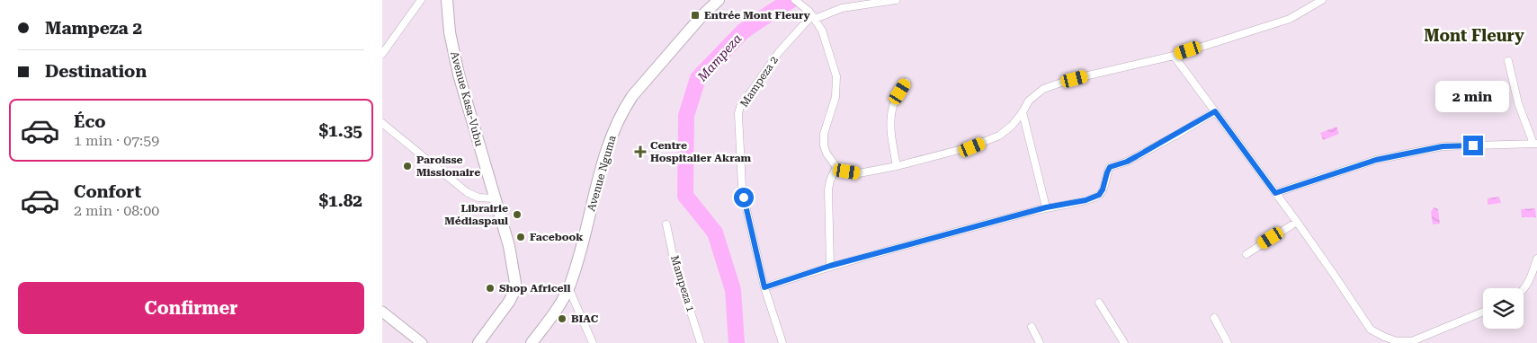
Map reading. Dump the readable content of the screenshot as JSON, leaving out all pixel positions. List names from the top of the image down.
{
  "streets": {
    "main road": ["Avenue Kasa-Vubu", "Avenue Nguma"],
    "street": ["Mampeza 2", "Mampeza 1"]
  },
  "districts": ["Mont Fleury"],
  "water": ["Mampeza"],
  "places": {
    "transit": ["Entrée Mont Fleury"],
    "health": ["Centre Hospitalier Akram"],
    "other": [
      "Paroisse Missionaire",
      "Librairie Médiaspaul",
      "Facebook",
      "Shop Africell",
      "BIAC"
    ]
  },
  "page": {
    "banner": ["Mampeza 2", "Destination"],
    "bubble": "2 min",
    "list": [
      {
        "name": "Éco",
        "note": "1 min · 07:59",
        "value": "$1.35"
      },
      {
        "name": "Confort",
        "note": "2 min · 08:00",
        "value": "$1.82"
      }
    ],
    "buttons": "Confirmer"
  }
}
